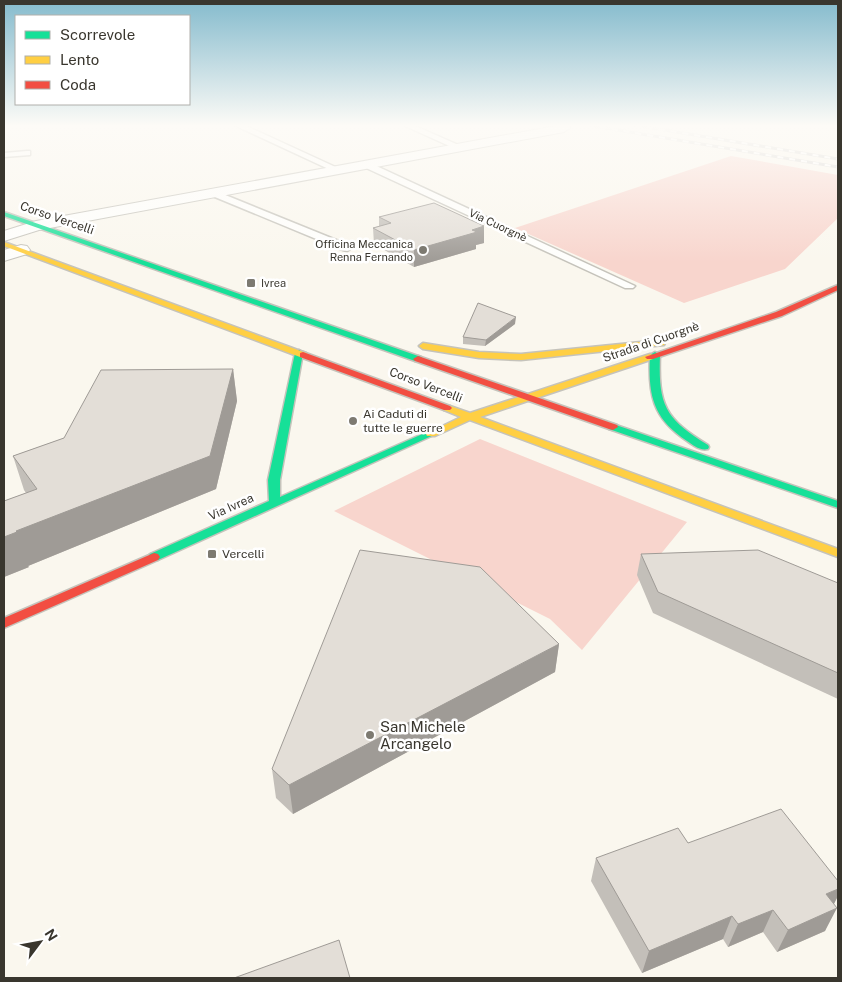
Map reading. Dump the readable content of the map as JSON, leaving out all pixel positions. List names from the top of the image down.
{
  "streets": {
    "main road": ["Corso Vercelli", "Strada di Cuorgnè", "Via Ivrea"],
    "lane": ["Via Cuorgnè"]
  },
  "crossings": [
    ["Corso Vercelli", "Strada di Cuorgnè"],
    ["Corso Vercelli", "Via Ivrea"],
    ["Strada di Cuorgnè", "Via Ivrea"]
  ],
  "places": {
    "other": ["Officina Meccanica Renna Fernando", "Ai Caduti di tutte le guerre", "San Michele Arcangelo"],
    "transit": ["Ivrea", "Vercelli"]
  },
  "legend": ["Scorrevole", "Lento", "Coda"],
  "north": "top right"
}
